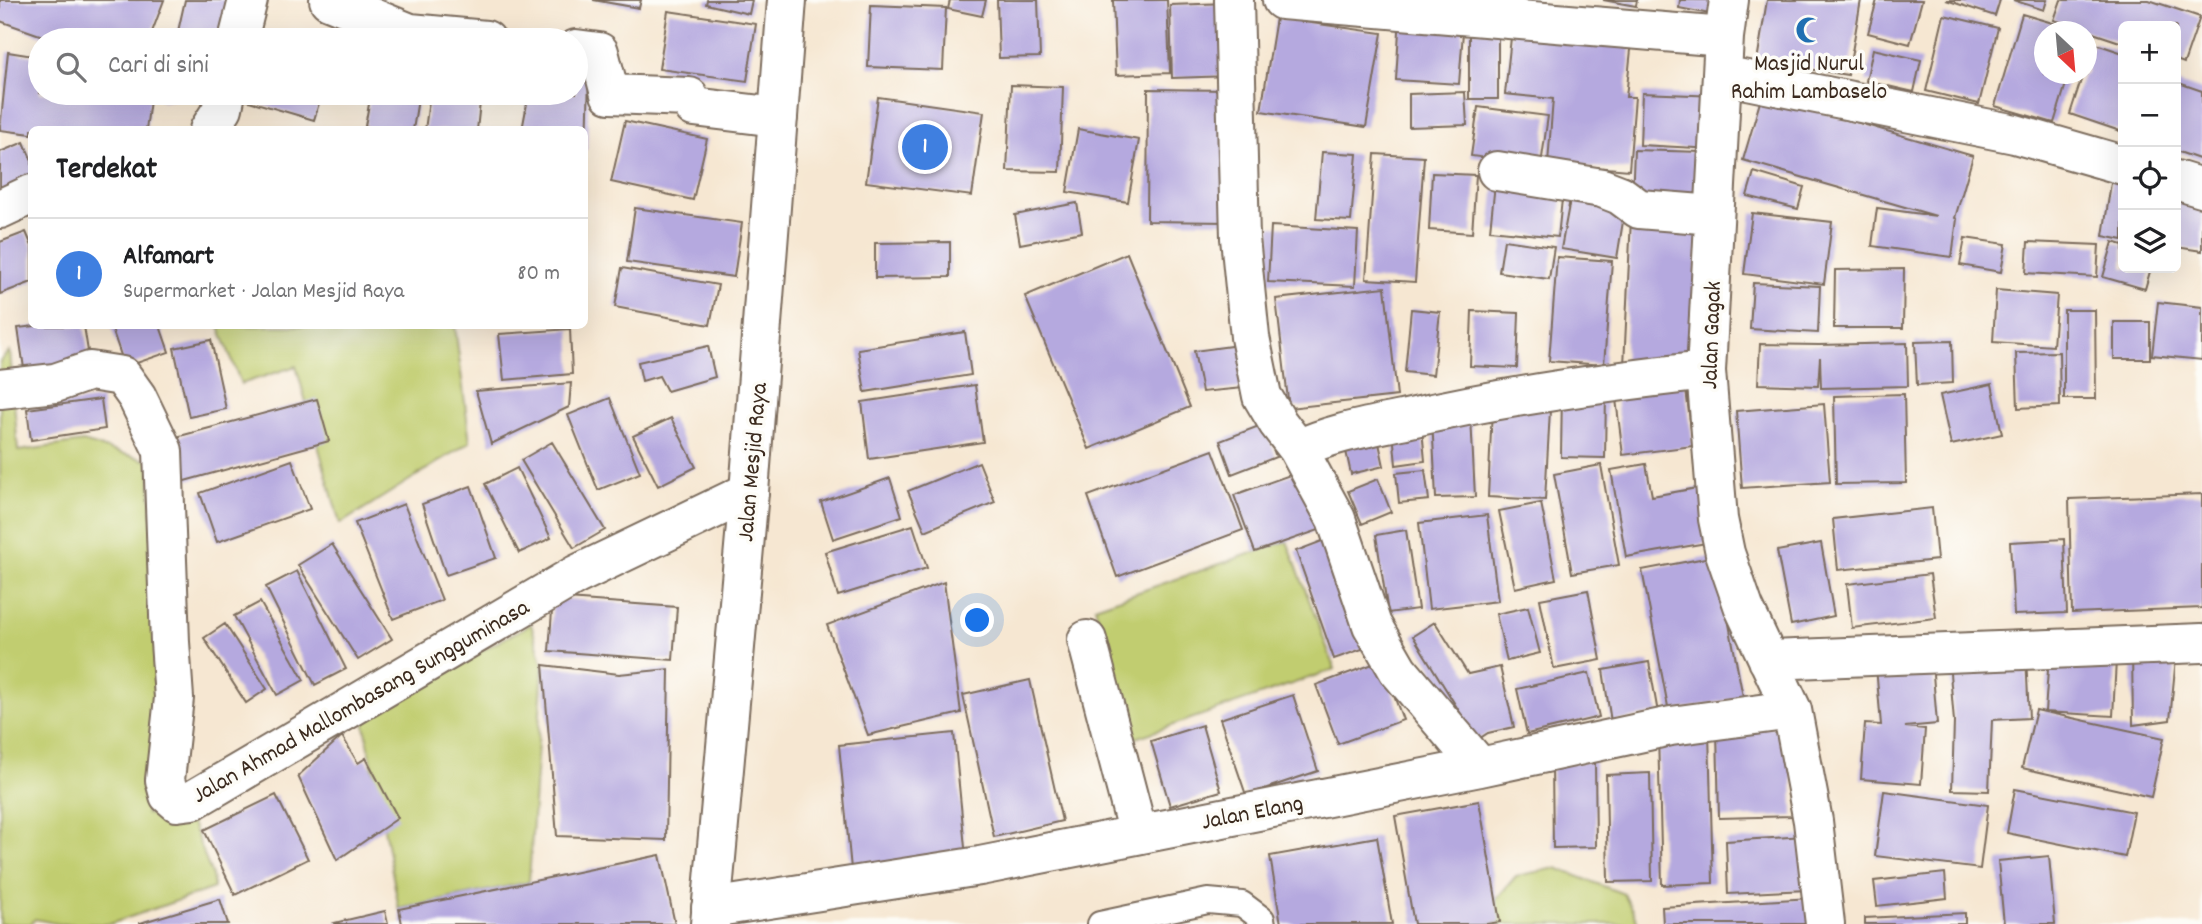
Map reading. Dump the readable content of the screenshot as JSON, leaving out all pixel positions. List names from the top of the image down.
{
  "streets": {
    "street": [
      "Jalan Gagak",
      "Jalan Mesjid Raya",
      "Jalan Ahmad Mallombasang Sungguminasa",
      "Jalan Elang"
    ]
  },
  "crossings": [
    ["Jalan Gagak", "Jalan Elang"],
    ["Jalan Mesjid Raya", "Jalan Ahmad Mallombasang Sungguminasa"],
    ["Jalan Mesjid Raya", "Jalan Elang"]
  ],
  "places": {
    "mosque": ["Masjid Nurul Rahim Lambaselo"]
  },
  "north": "bottom right",
  "page": {
    "map_buttons": ["+", "−"],
    "search": "Cari di sini",
    "pins": "1",
    "heading": "Terdekat",
    "list": [
      {
        "mark": "1",
        "name": "Alfamart",
        "note": "Supermarket · Jalan Mesjid Raya",
        "value": "80 m"
      }
    ]
  }
}
